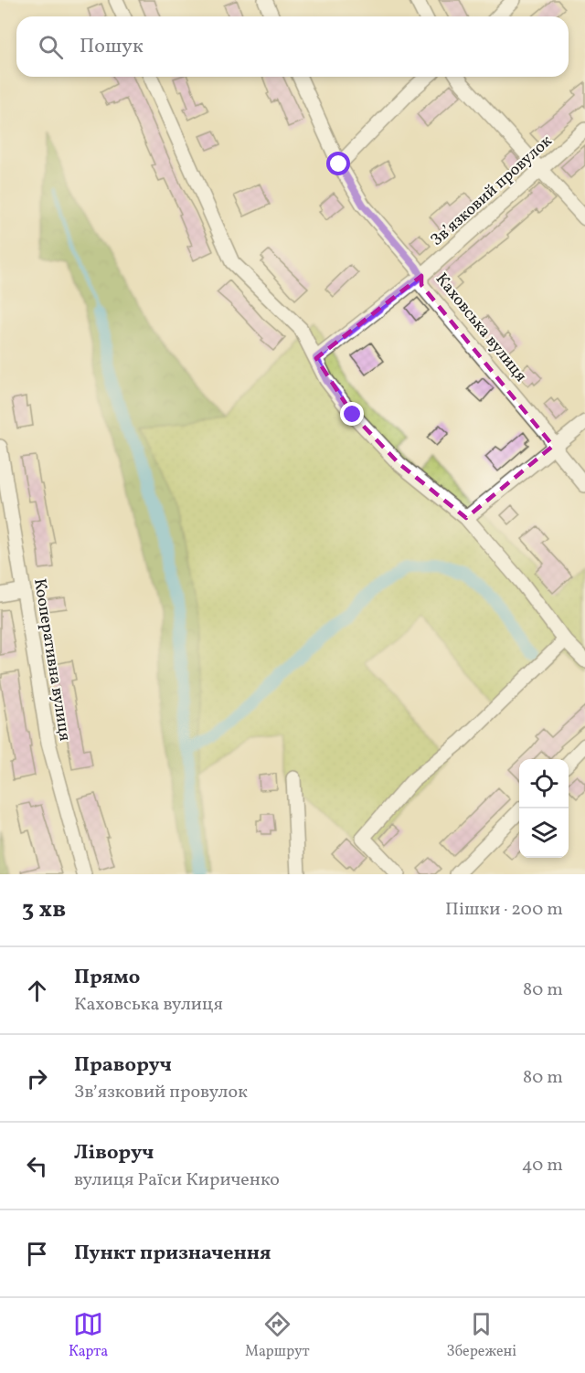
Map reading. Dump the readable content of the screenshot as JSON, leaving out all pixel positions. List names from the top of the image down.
{
  "streets": {
    "street": ["Звʼязковий провулок", "Каховська вулиця", "Кооперативна вулиця"]
  },
  "crossings": [
    ["Звʼязковий провулок", "Каховська вулиця"]
  ],
  "page": {
    "search": "Пошук",
    "heading": ["3 хв", "Пішки · 200 m"],
    "list": [
      ["Прямо", "Каховська вулиця", "80 m"],
      ["Праворуч", "Звʼязковий провулок", "80 m"],
      ["Ліворуч", "вулиця Раїси Кириченко", "40 m"],
      "Пункт призначення"
    ],
    "nav": ["Карта", "Маршрут", "Збережені"]
  }
}
